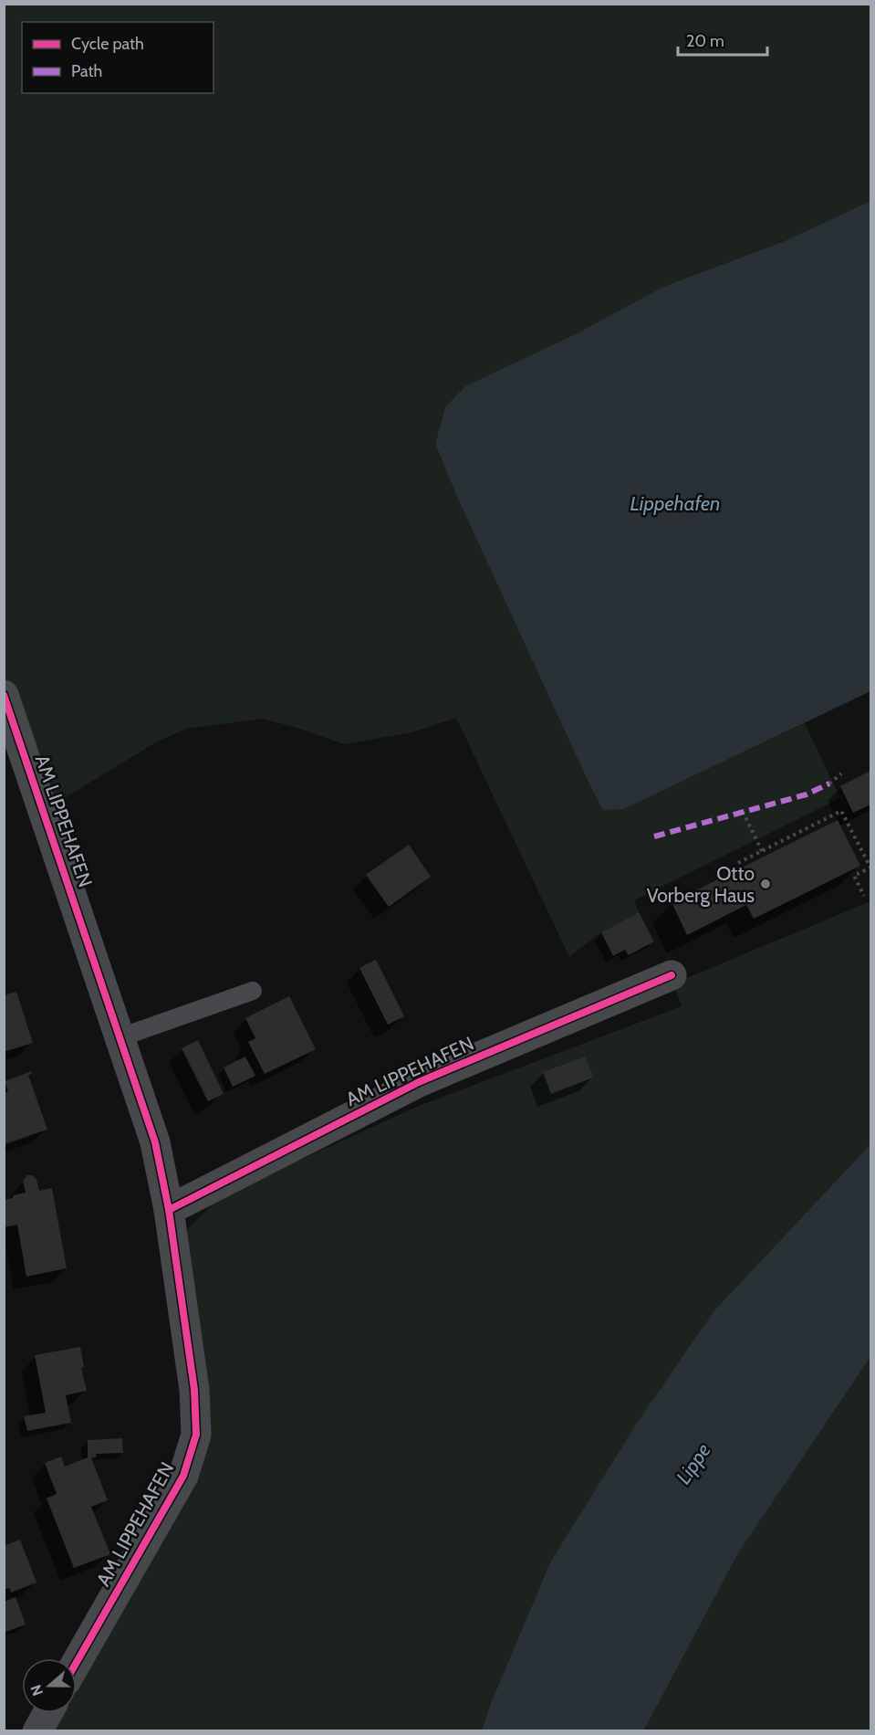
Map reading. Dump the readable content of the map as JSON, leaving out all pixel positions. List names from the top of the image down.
{
  "streets": {
    "street": ["AM LIPPEHAFEN"]
  },
  "water": ["Lippehafen", "Lippe"],
  "places": ["Otto Vorberg Haus"],
  "legend": ["Cycle path", "Path"],
  "scale_bar": "20 m",
  "north": "left"
}
